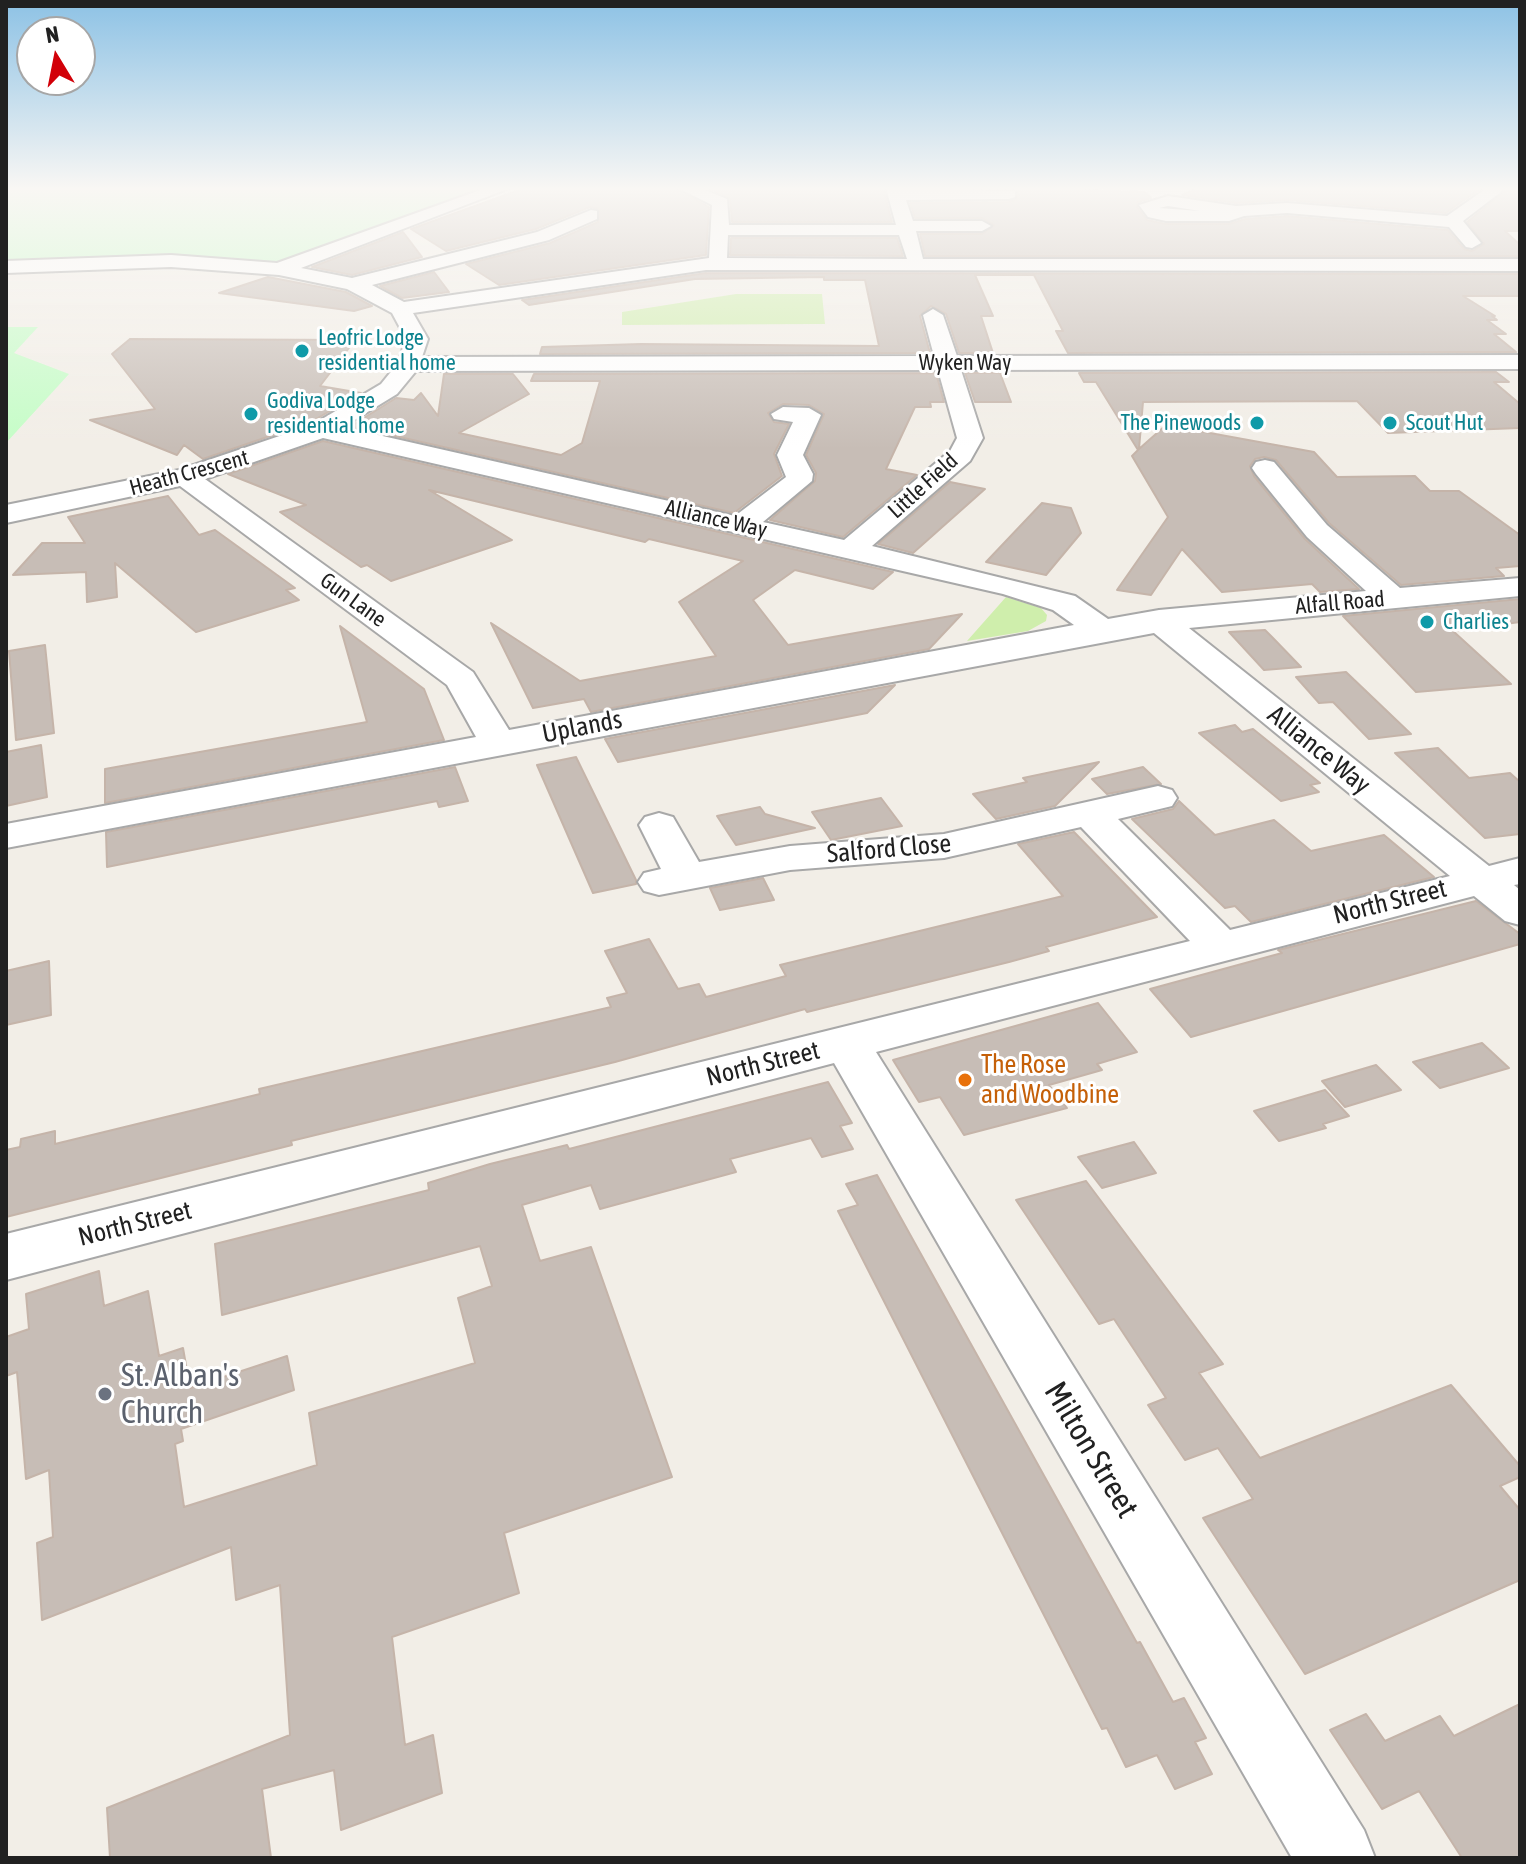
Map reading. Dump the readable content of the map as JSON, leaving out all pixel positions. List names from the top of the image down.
{
  "streets": {
    "street": [
      "Wyken Way",
      "Heath Crescent",
      "Little Field",
      "Alliance Way",
      "Gun Lane",
      "Alfall Road",
      "Uplands",
      "Salford Close",
      "North Street",
      "Milton Street"
    ]
  },
  "crossings": [
    ["Wyken Way", "Heath Crescent"],
    ["Wyken Way", "Little Field"],
    ["Heath Crescent", "Alliance Way"],
    ["Heath Crescent", "Gun Lane"],
    ["Little Field", "Alliance Way"],
    ["Alliance Way", "Alfall Road"],
    ["Alliance Way", "Uplands"],
    ["Alliance Way", "North Street"],
    ["Gun Lane", "Uplands"],
    ["Alfall Road", "Uplands"],
    ["North Street", "Milton Street"]
  ],
  "places": [
    "Leofric Lodge residential home",
    "Godiva Lodge residential home",
    "The Pinewoods",
    "Scout Hut",
    "Charlies",
    "The Rose and Woodbine",
    "St. Alban's Church"
  ],
  "north": "top"
}
